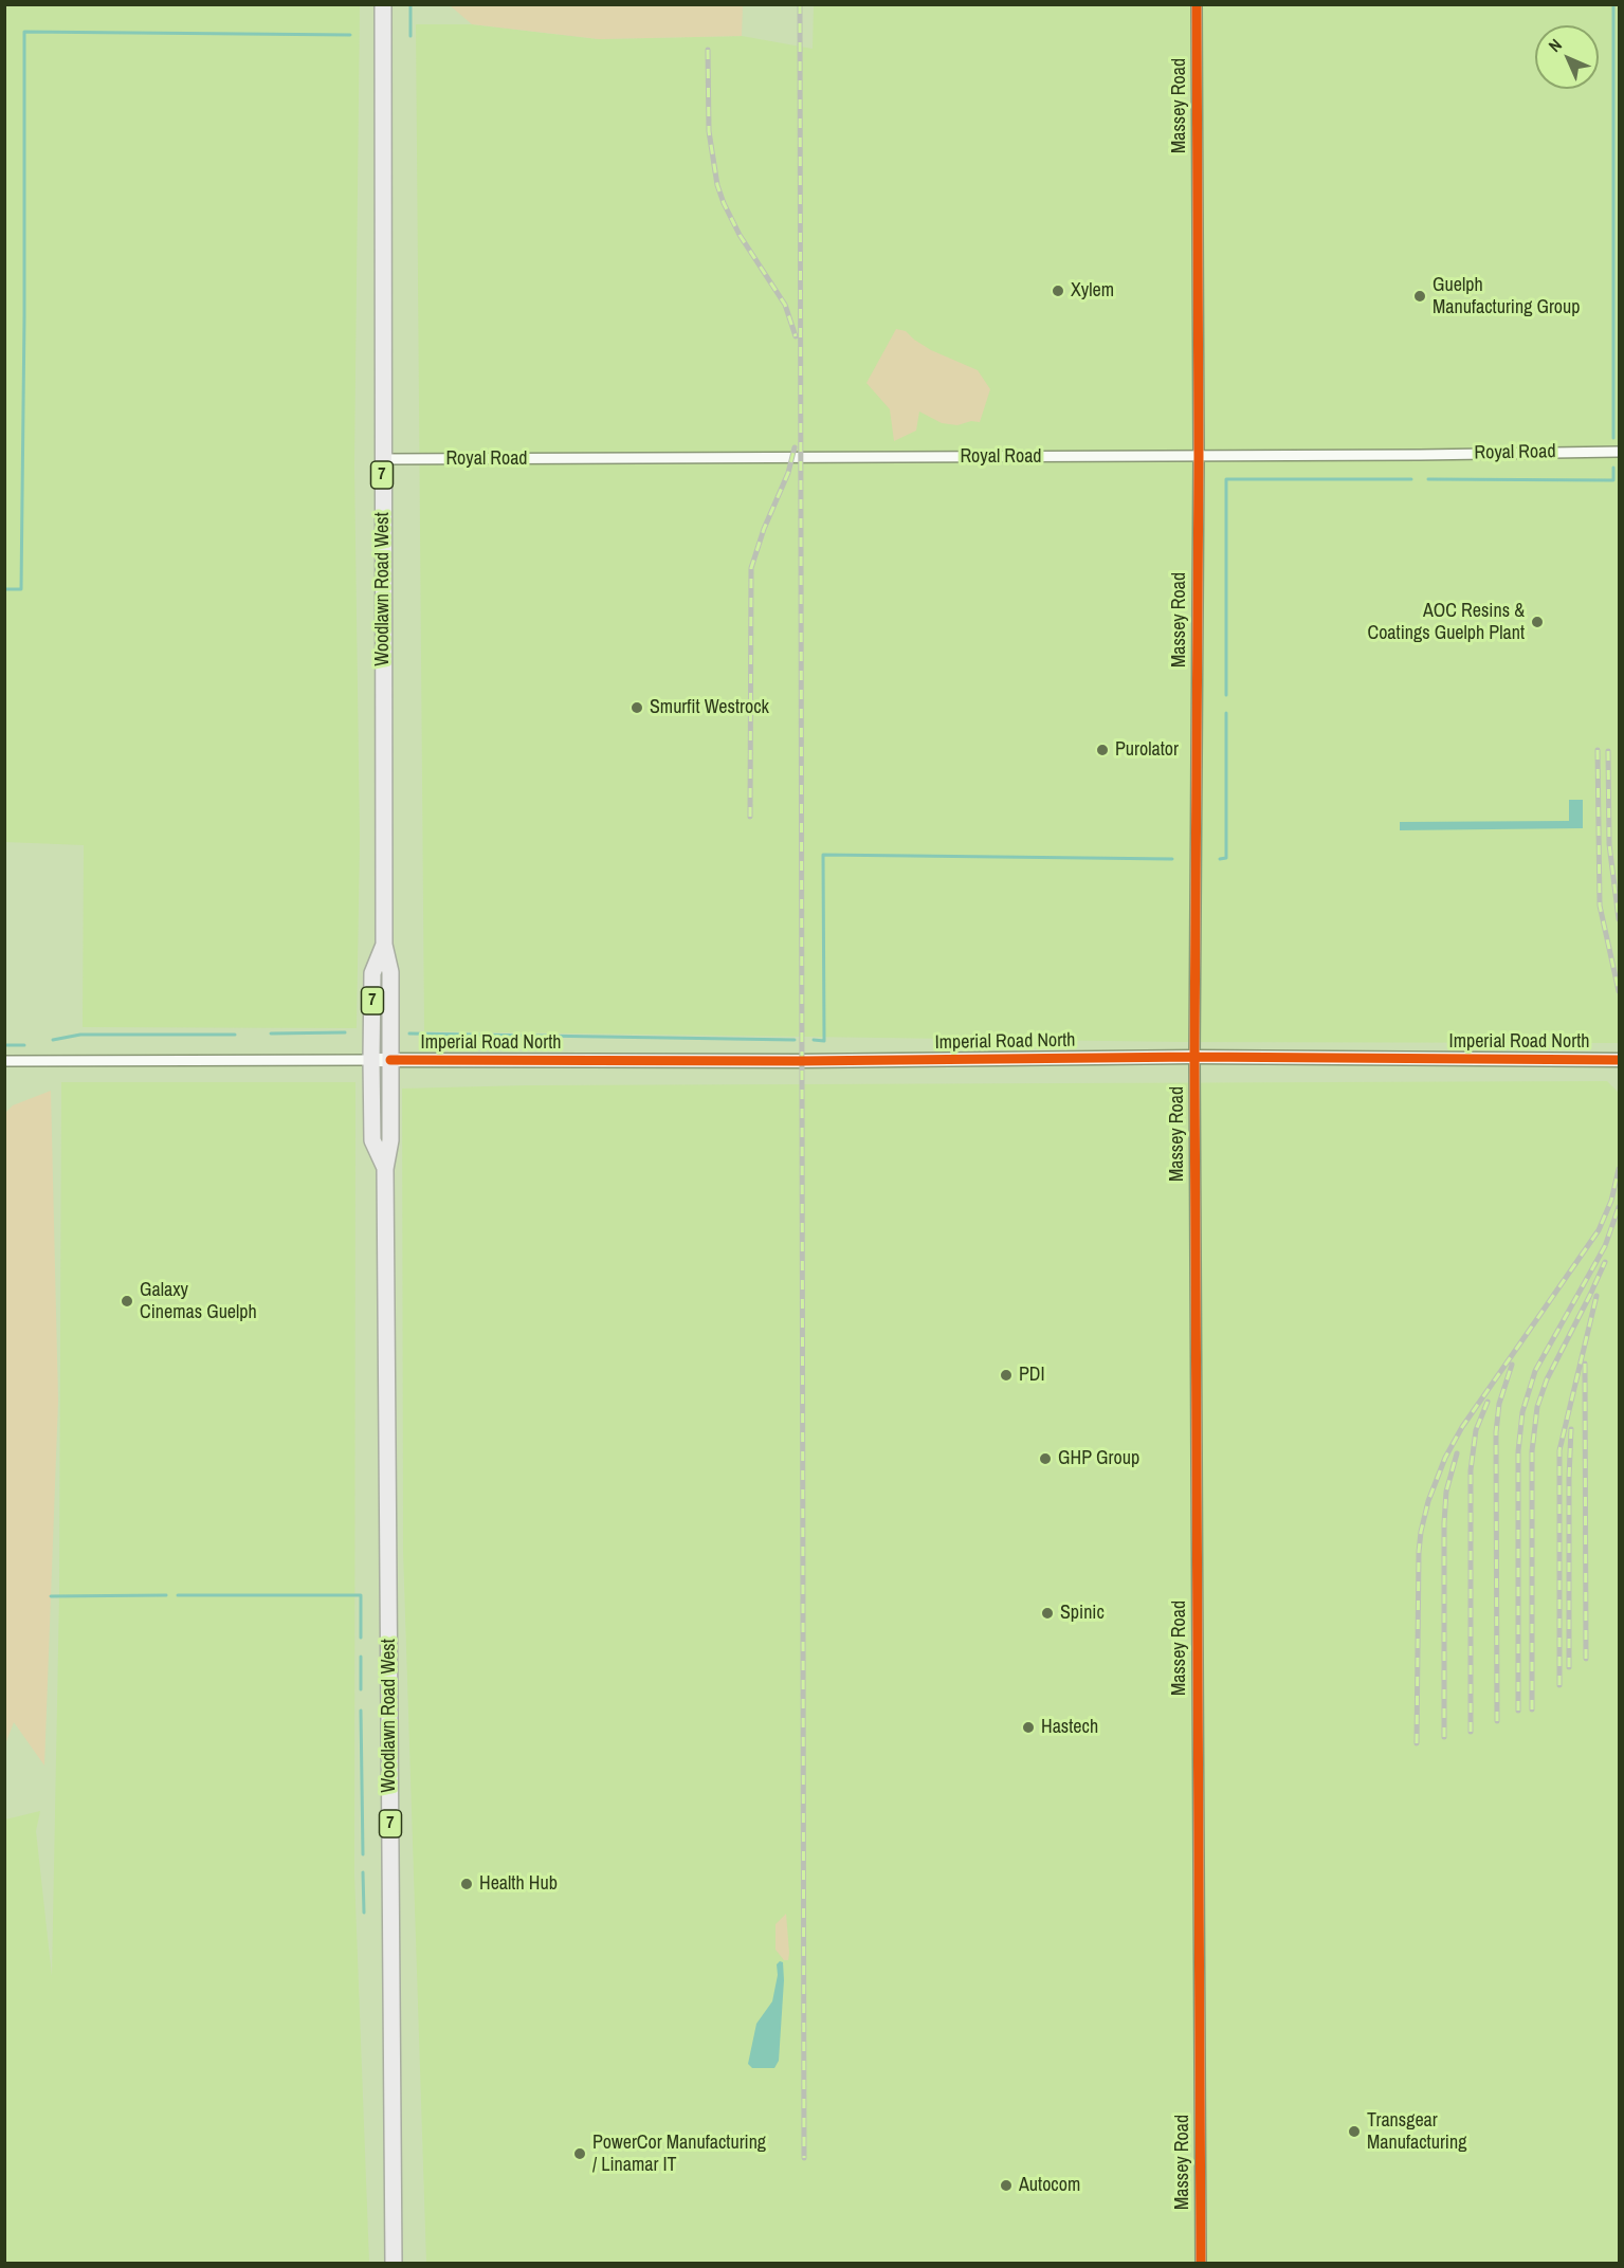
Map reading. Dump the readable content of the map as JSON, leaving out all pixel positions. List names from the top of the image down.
{
  "streets": {
    "main road": ["7", "Woodlawn Road West"],
    "street": ["Massey Road", "Royal Road", "Imperial Road North"]
  },
  "crossings": [
    ["Massey Road", "Royal Road"],
    ["Massey Road", "Imperial Road North"],
    ["Royal Road", "Woodlawn Road West"],
    ["Woodlawn Road West", "Imperial Road North"]
  ],
  "places": [
    "Xylem",
    "Guelph Manufacturing Group",
    "AOC Resins & Coatings Guelph Plant",
    "Smurfit Westrock",
    "Purolator",
    "Galaxy Cinemas Guelph",
    "PDI",
    "GHP Group",
    "Spinic",
    "Hastech",
    "Health Hub",
    "Transgear Manufacturing",
    "PowerCor Manufacturing / Linamar IT",
    "Autocom"
  ],
  "north": "top left"
}
